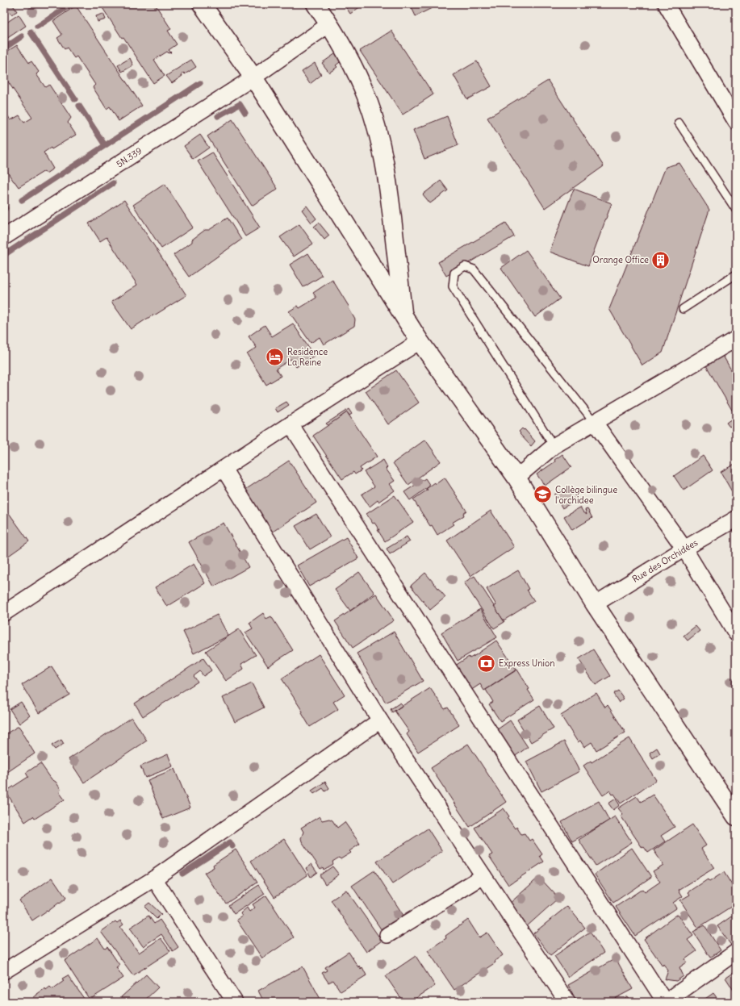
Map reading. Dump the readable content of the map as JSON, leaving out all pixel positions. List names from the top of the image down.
{
  "streets": {
    "street": ["5N.339", "Rue des Orchidées"]
  },
  "places": {
    "building": ["Orange Office"],
    "hotel": ["Residence La Reine"],
    "school or university": ["Collège bilingue l'orchidee"],
    "bank": ["Express Union"]
  }
}
